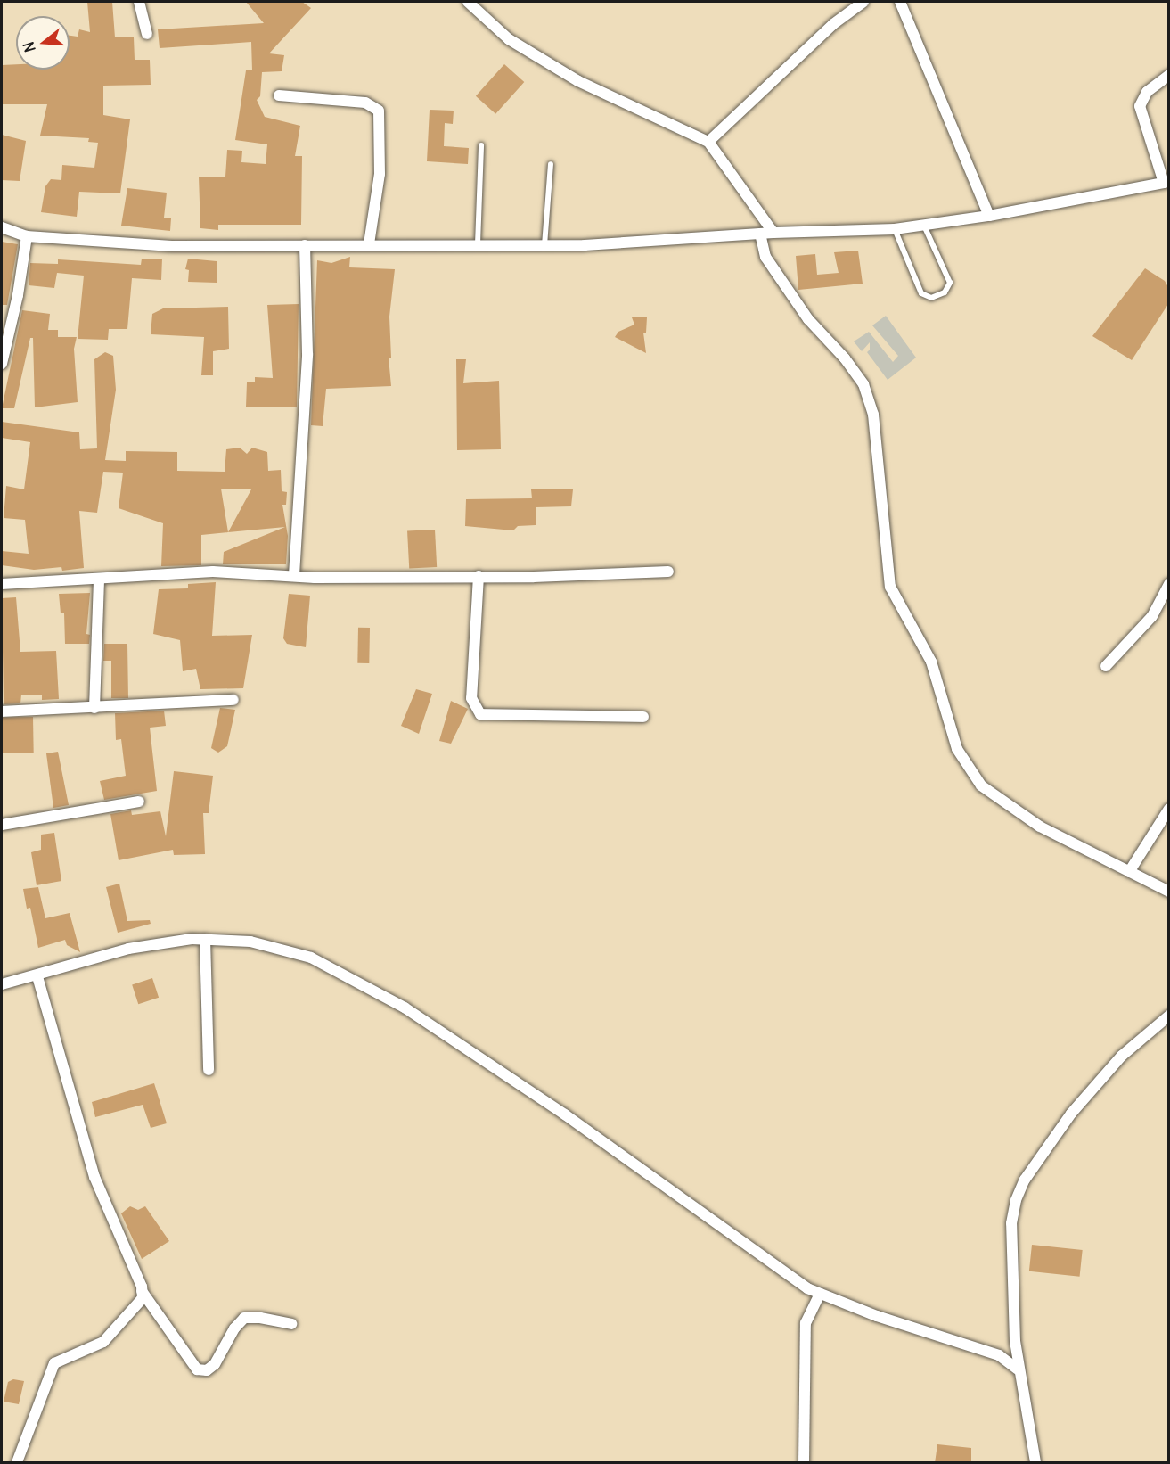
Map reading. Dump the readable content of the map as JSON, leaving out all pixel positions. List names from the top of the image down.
{
  "north": "left"
}
